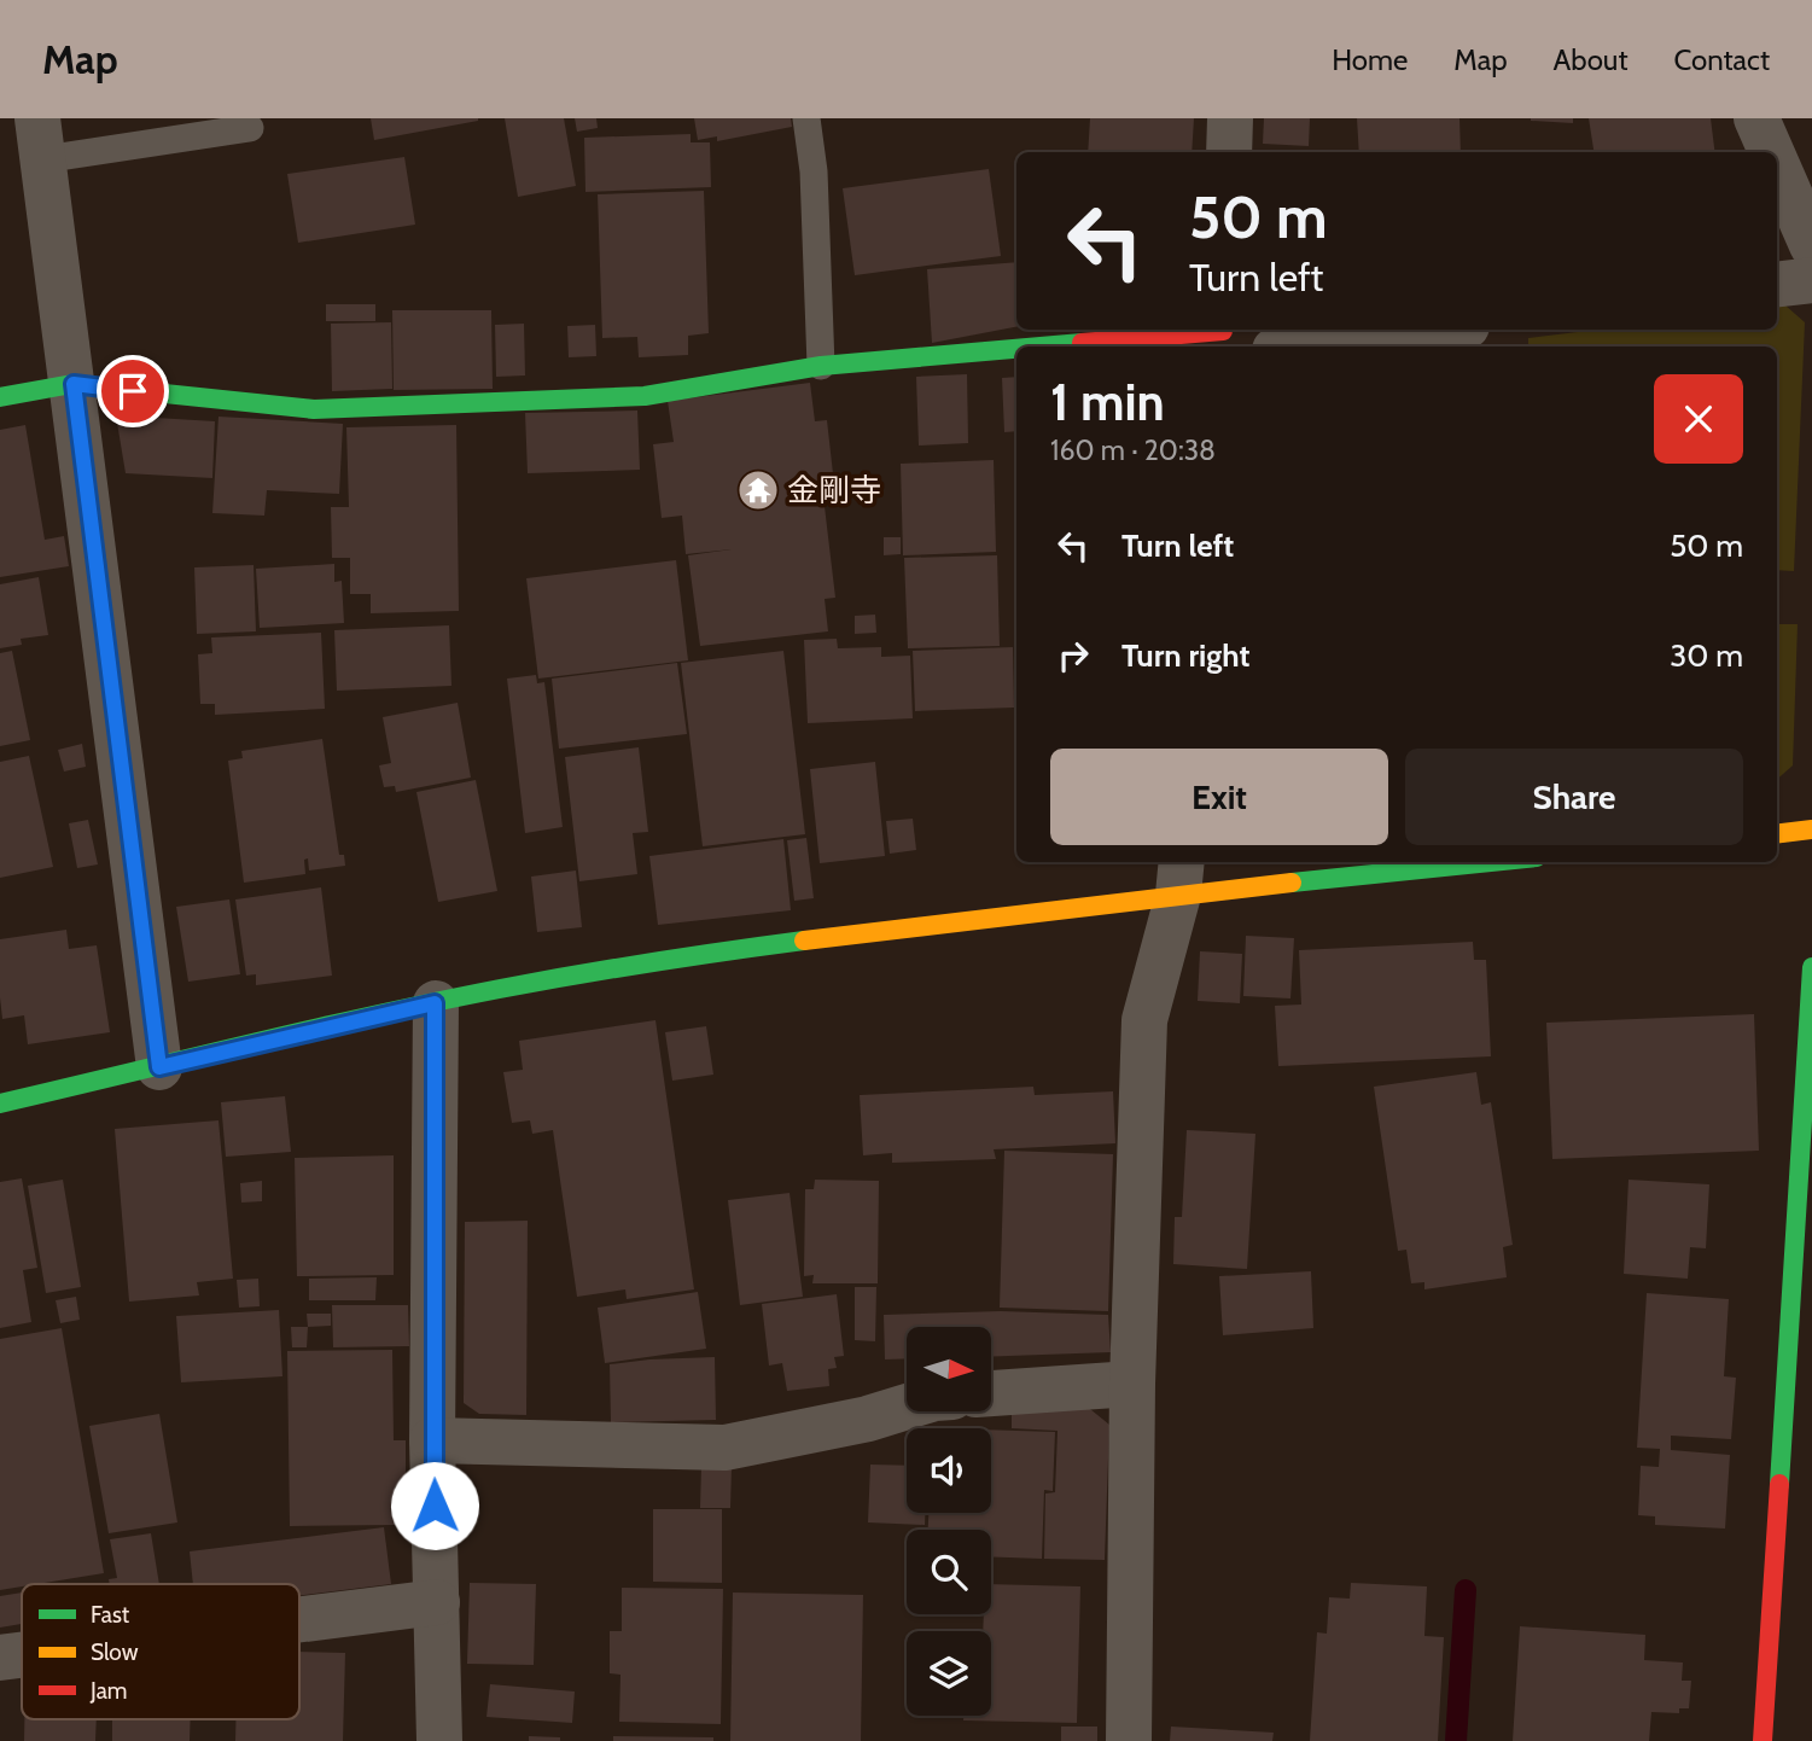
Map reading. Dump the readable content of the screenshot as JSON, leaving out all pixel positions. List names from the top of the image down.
{
  "places": {
    "temple": ["金剛寺"]
  },
  "legend": ["Fast", "Slow", "Jam"],
  "north": "right",
  "page": {
    "header": "Map",
    "nav": [
      "Home",
      "Map",
      "About",
      "Contact"
    ],
    "turn": ["50 m", "Turn left"],
    "heading": ["1 min", "160 m · 20:38"],
    "list": [
      {
        "name": "Turn left",
        "value": "50 m"
      },
      {
        "name": "Turn right",
        "value": "30 m"
      }
    ],
    "buttons": ["Exit", "Share"]
  }
}
